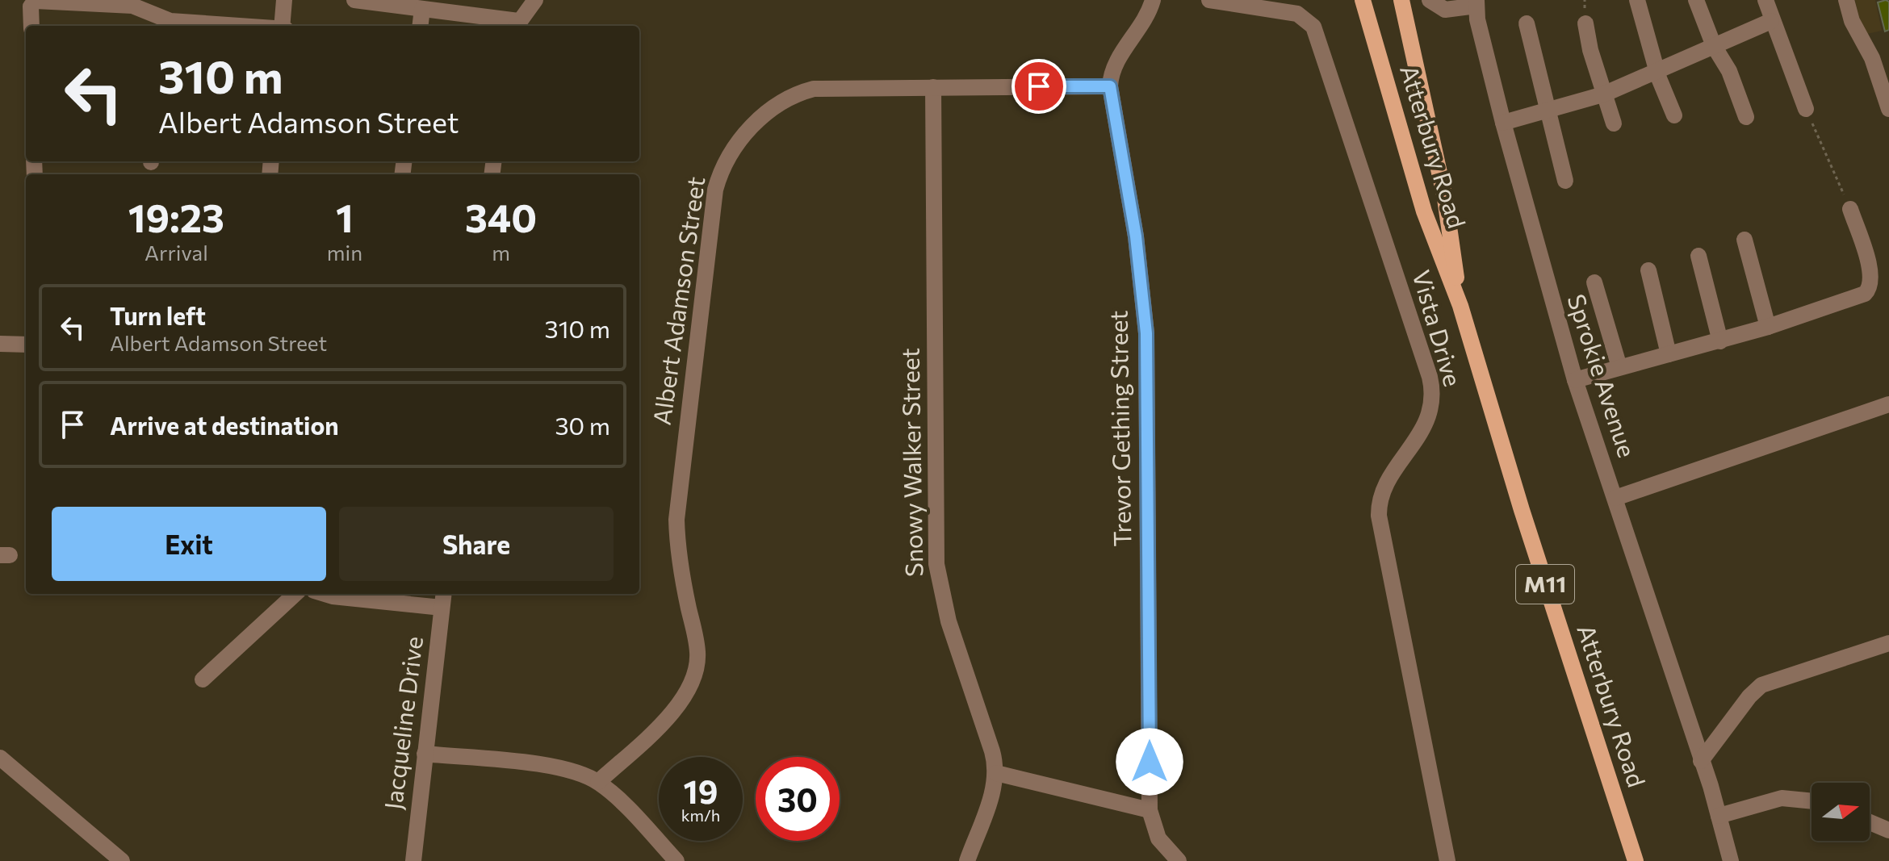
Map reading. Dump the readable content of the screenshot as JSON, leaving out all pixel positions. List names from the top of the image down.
{
  "streets": {
    "main road": ["Atterbury Road", "M11"],
    "street": [
      "Albert Adamson Street",
      "Vista Drive",
      "Sprokie Avenue",
      "Trevor Gething Street",
      "Snowy Walker Street",
      "Jacqueline Drive"
    ]
  },
  "crossings": [
    ["Albert Adamson Street", "Trevor Gething Street"],
    ["Albert Adamson Street", "Snowy Walker Street"]
  ],
  "north": "right",
  "page": {
    "turn": ["310 m", "Albert Adamson Street"],
    "eta": [
      "19:23",
      "Arrival",
      "1",
      "min",
      "340",
      "m"
    ],
    "list": [
      {
        "name": "Turn left",
        "note": "Albert Adamson Street",
        "value": "310 m"
      },
      {
        "name": "Arrive at destination",
        "value": "30 m"
      }
    ],
    "buttons": ["Exit", "Share"],
    "speed": "19 km/h",
    "limit": "30"
  }
}
